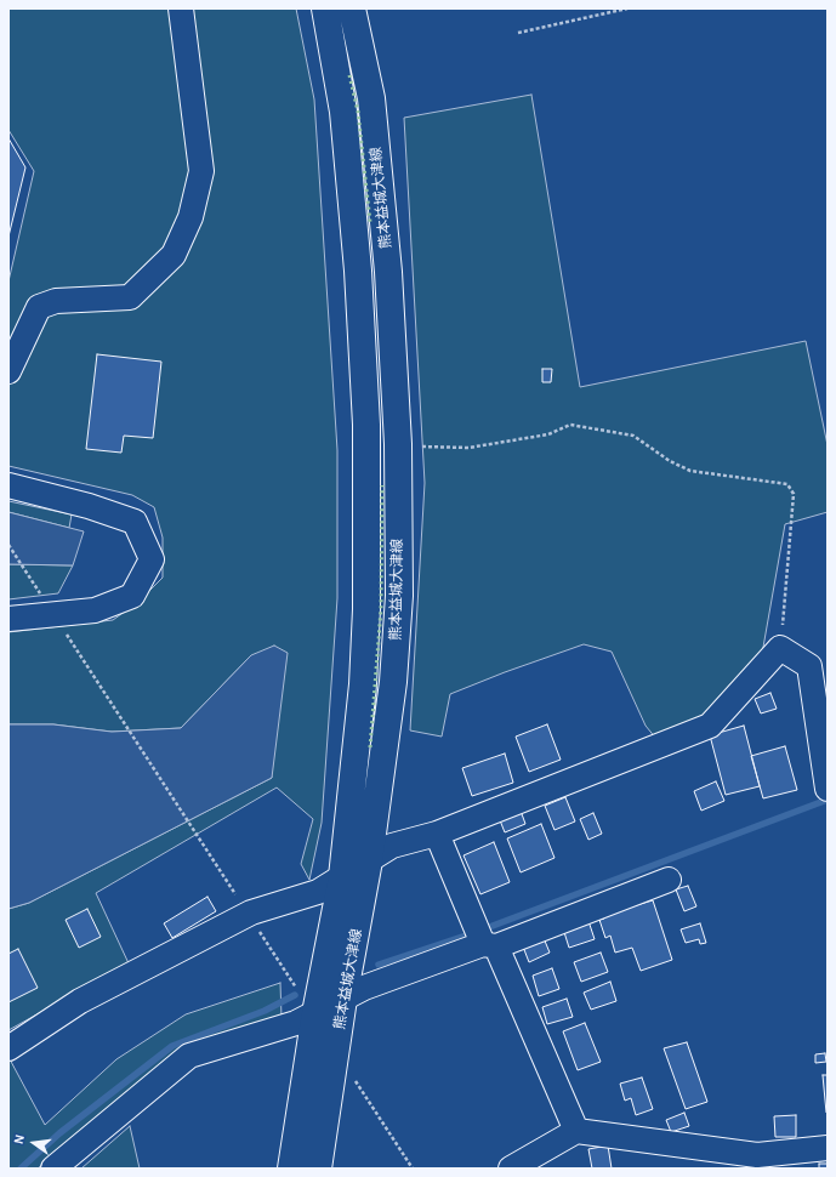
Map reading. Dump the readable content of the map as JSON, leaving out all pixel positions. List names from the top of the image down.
{
  "streets": {
    "main road": ["熊本益城大津線"]
  },
  "north": "left"
}
